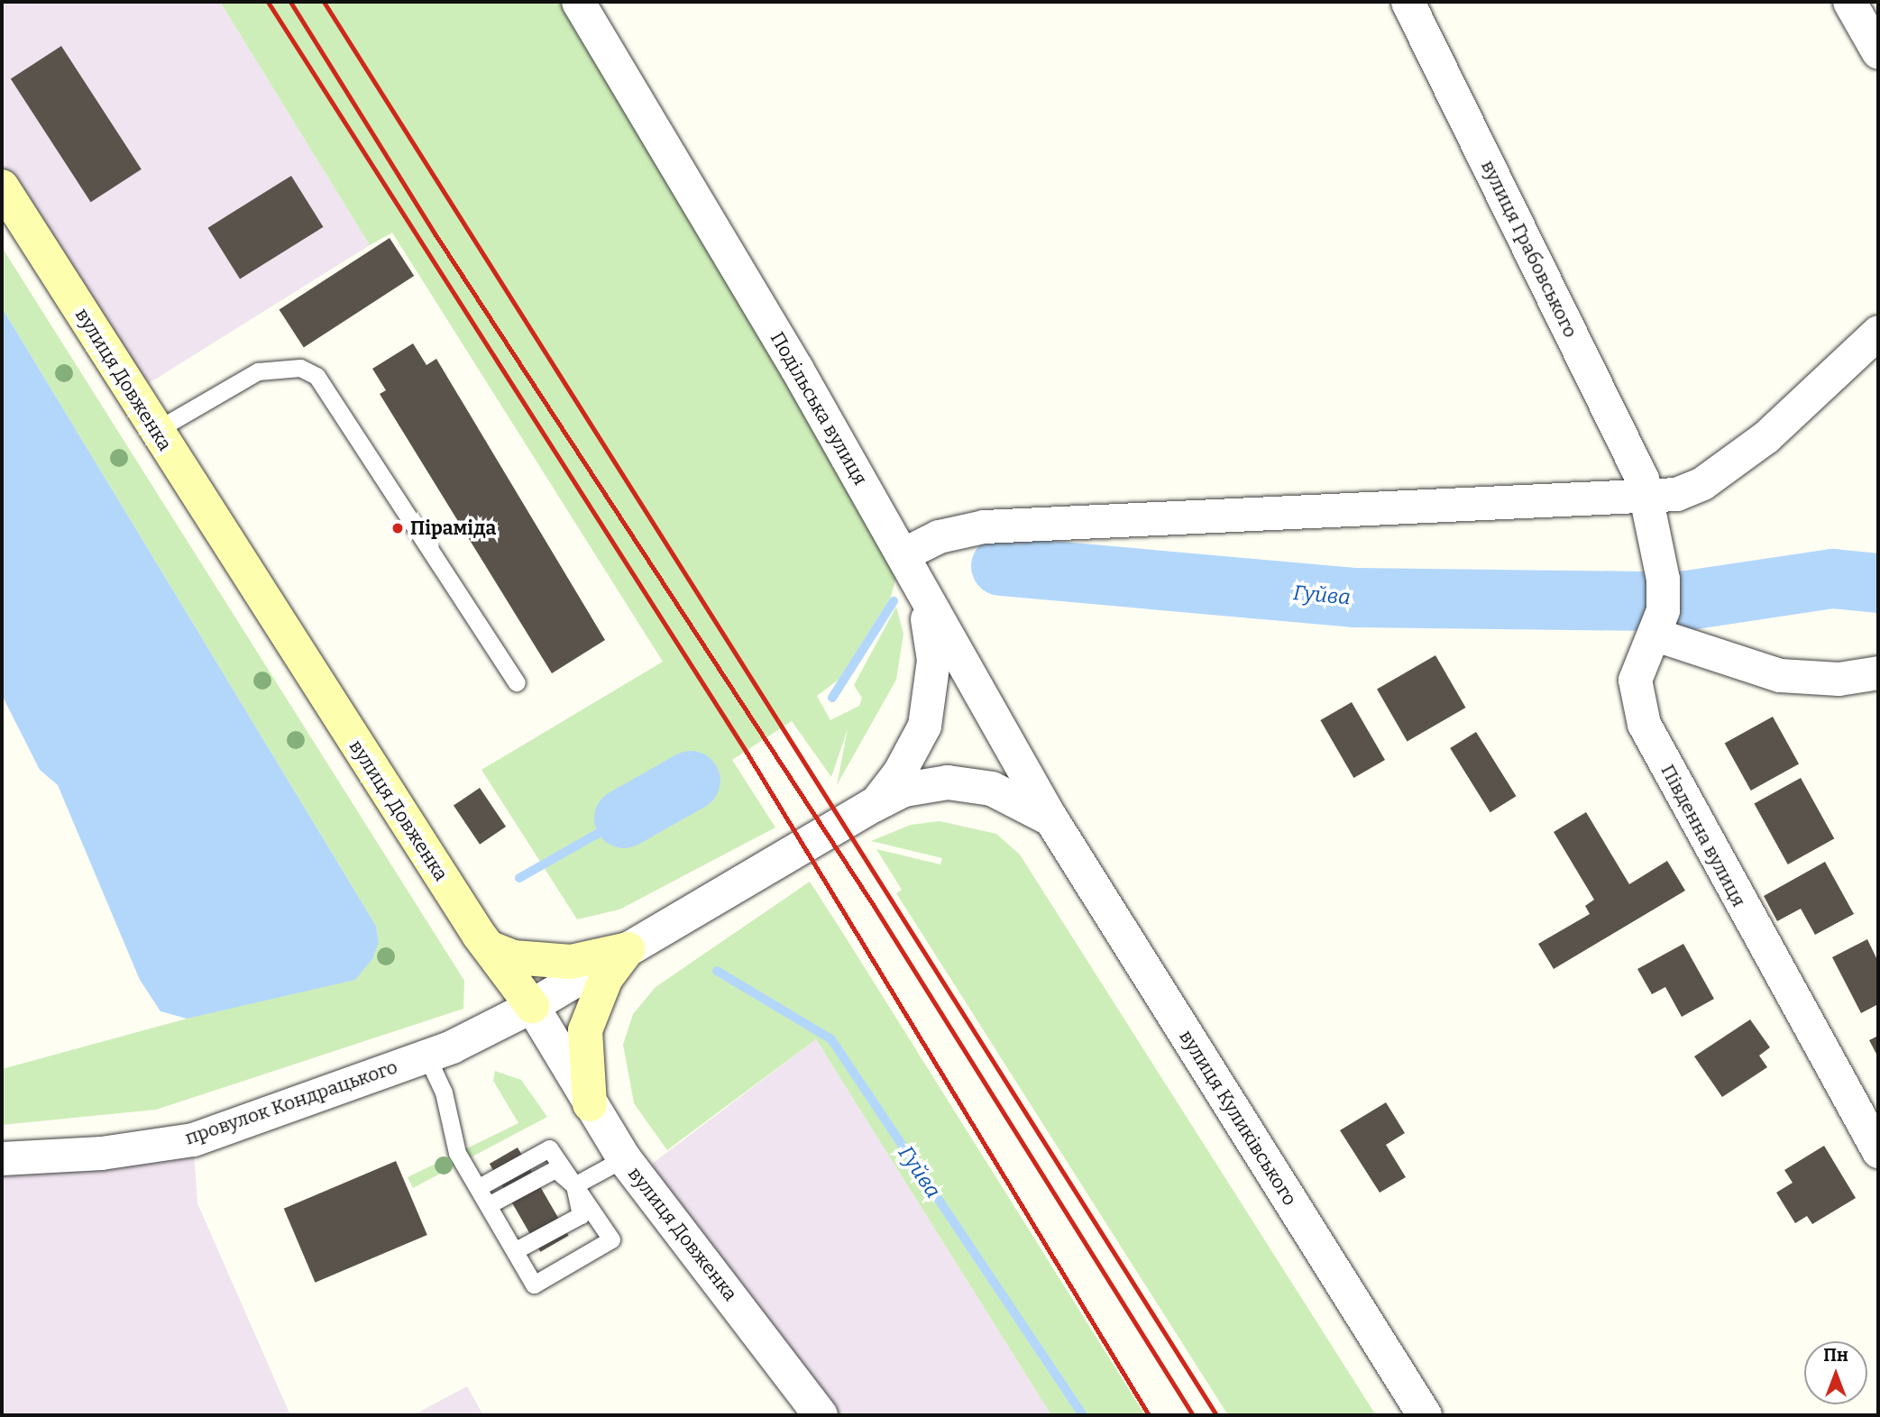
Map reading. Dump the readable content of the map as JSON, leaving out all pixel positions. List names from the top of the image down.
{
  "streets": {
    "main road": ["вулиця Довженка"],
    "street": [
      "вулиця Грабовського",
      "Подільська вулиця",
      "Південна вулиця",
      "провулок Кондрацького",
      "вулиця Куликівського"
    ]
  },
  "crossings": [
    ["вулиця Грабовського", "Південна вулиця"],
    ["вулиця Довженка", "провулок Кондрацького"],
    ["Подільська вулиця", "вулиця Куликівського"]
  ],
  "water": ["Гуйва"],
  "places": ["Піраміда"],
  "north": "top"
}
